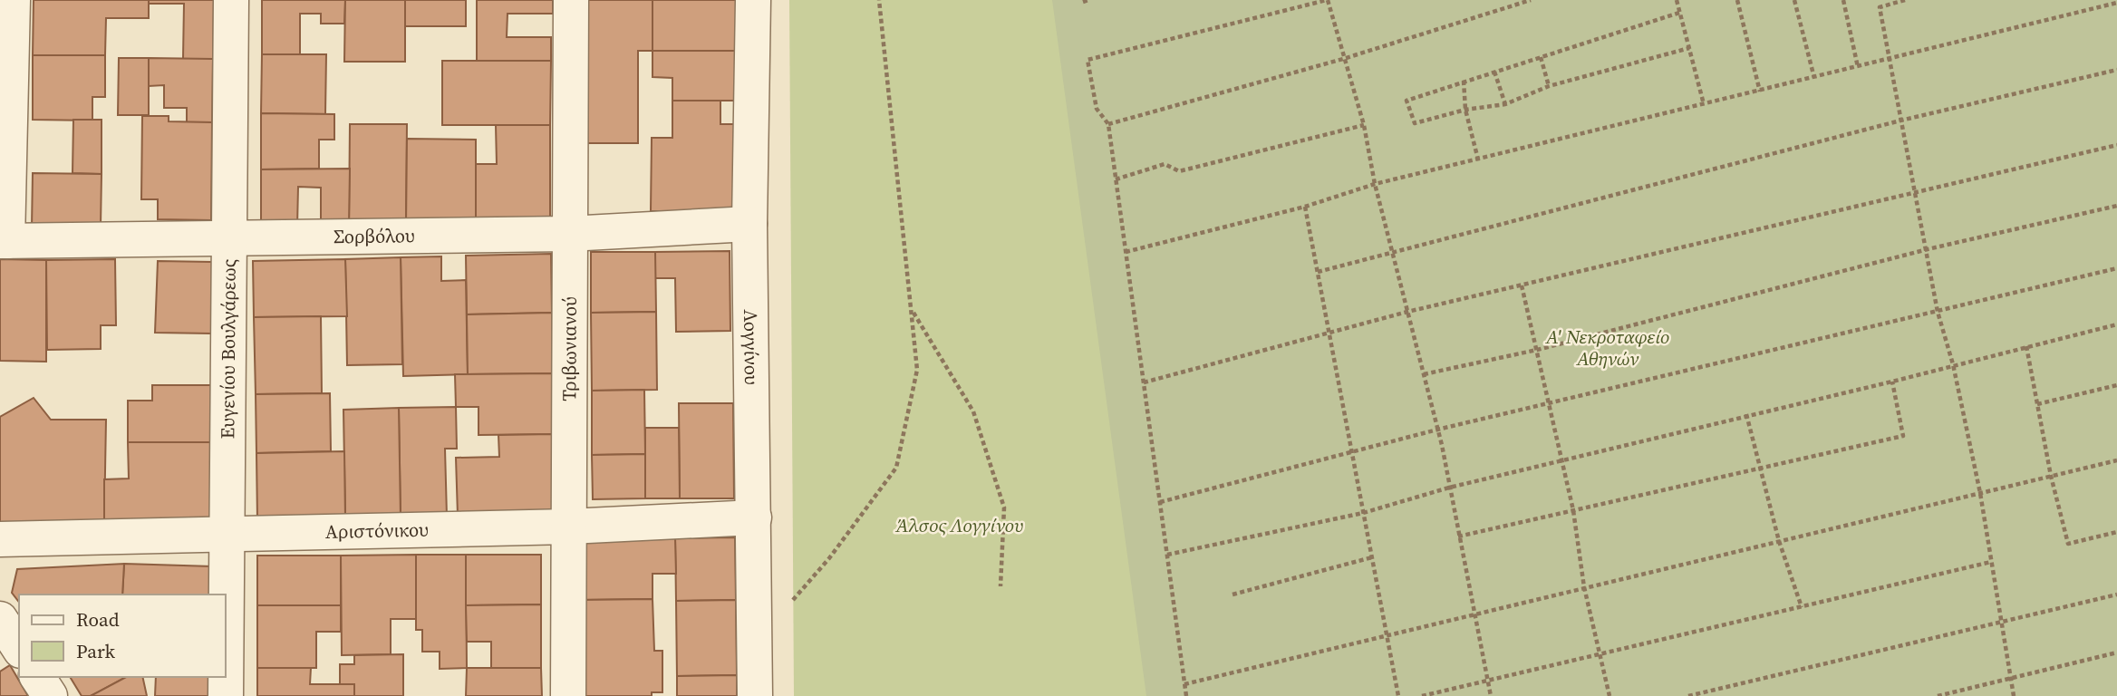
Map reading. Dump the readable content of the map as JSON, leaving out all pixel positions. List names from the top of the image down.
{
  "streets": {
    "street": [
      "Σορβόλου",
      "Ευγενίου Βουλγάρεως",
      "Τριβωνιανού",
      "Λογγίνου",
      "Αριστόνικου"
    ]
  },
  "crossings": [
    ["Σορβόλου", "Ευγενίου Βουλγάρεως"],
    ["Σορβόλου", "Τριβωνιανού"],
    ["Σορβόλου", "Λογγίνου"],
    ["Ευγενίου Βουλγάρεως", "Αριστόνικου"],
    ["Τριβωνιανού", "Αριστόνικου"],
    ["Λογγίνου", "Αριστόνικου"]
  ],
  "parks": ["Α' Νεκροταφείο Αθηνών", "Άλσος Λογγίνου"],
  "legend": ["Road", "Park"]
}
